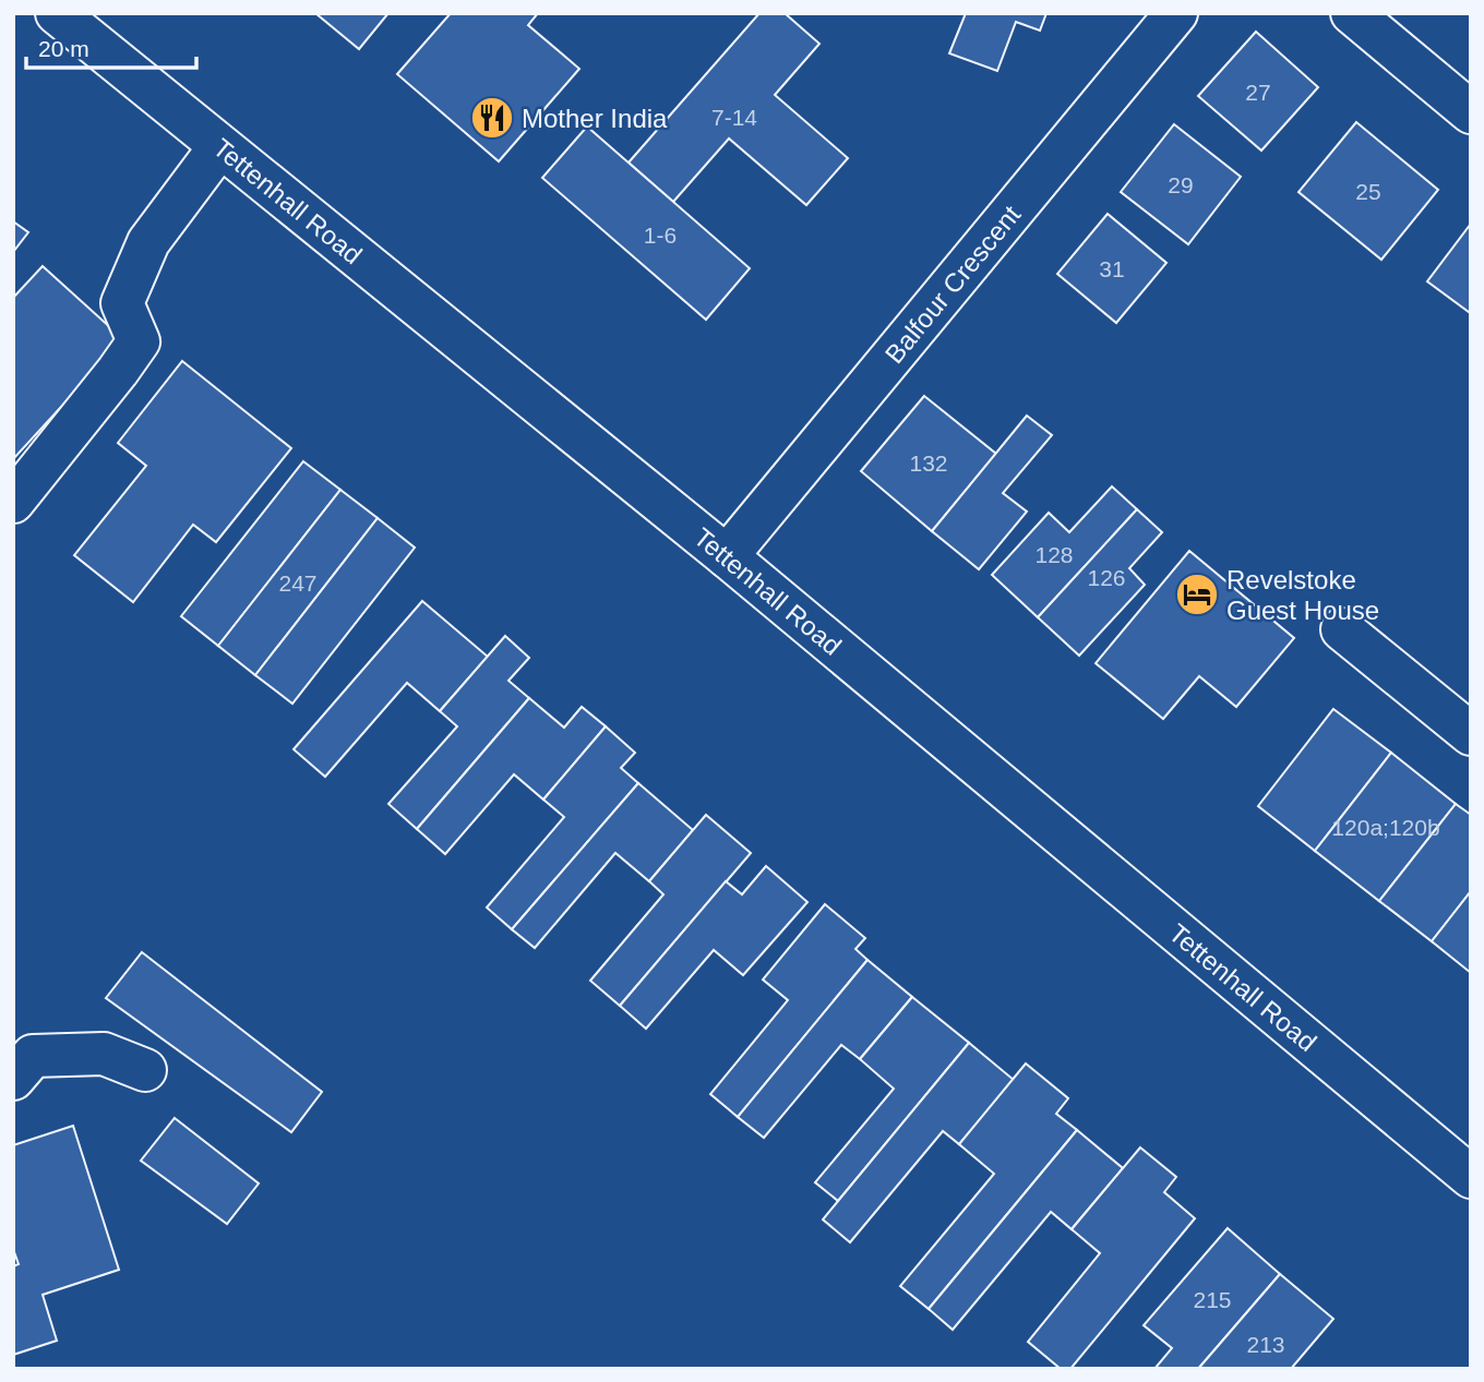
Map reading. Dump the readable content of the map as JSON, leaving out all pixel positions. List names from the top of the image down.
{
  "streets": {
    "main road": ["Tettenhall Road", "Balfour Crescent"]
  },
  "crossings": [
    ["Tettenhall Road", "Balfour Crescent"]
  ],
  "places": {
    "restaurant": ["Mother India"],
    "hotel": ["Revelstoke Guest House"]
  },
  "house_numbers": [
    "27",
    "7-14",
    "29",
    "25",
    "1-6",
    "31",
    "132",
    "128",
    "126",
    "247",
    "120a;120b",
    "215",
    "213"
  ],
  "scale_bar": "20 m"
}
